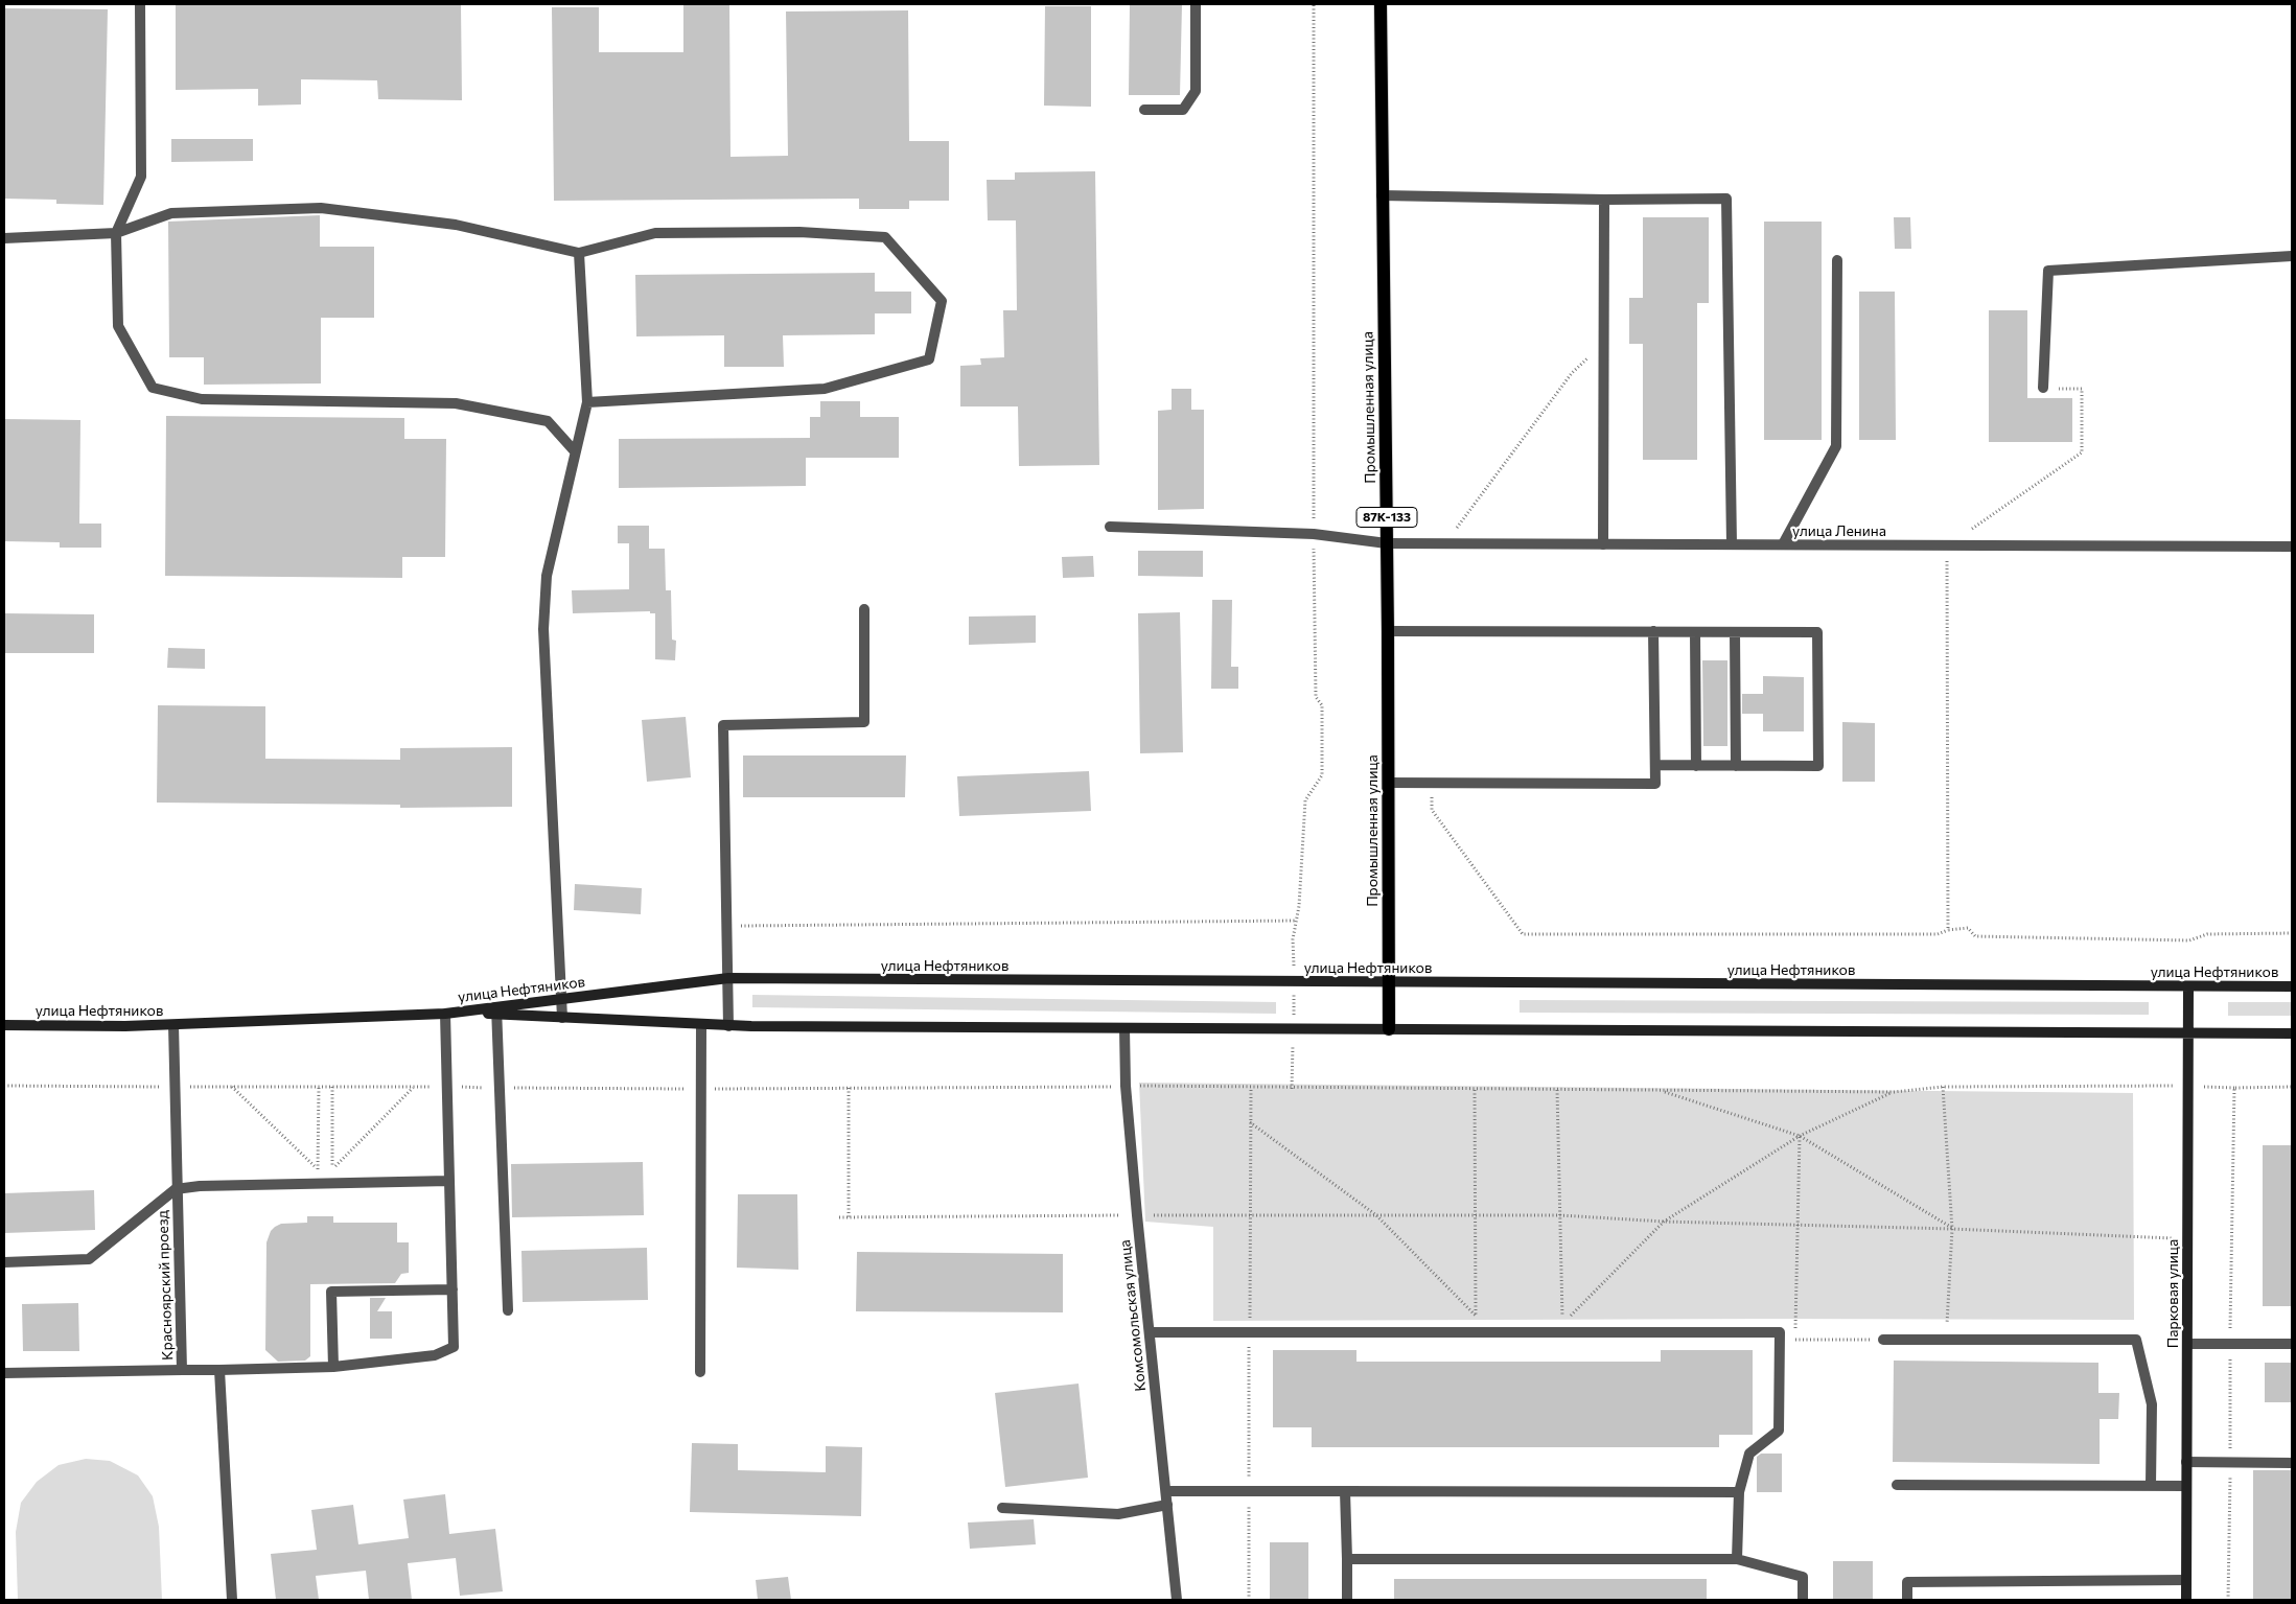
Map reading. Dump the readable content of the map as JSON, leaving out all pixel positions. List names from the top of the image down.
{
  "streets": {
    "main road": [
      "Промышленная улица",
      "87К-133",
      "улица Нефтяников",
      "Парковая улица"
    ],
    "street": ["улица Ленина", "Красноярский проезд", "Комсомольская улица"]
  },
  "crossings": [
    ["Промышленная улица", "улица Ленина"],
    ["Промышленная улица", "улица Нефтяников"],
    ["улица Нефтяников", "Красноярский проезд"],
    ["улица Нефтяников", "Парковая улица"],
    ["улица Нефтяников", "Комсомольская улица"]
  ]
}
